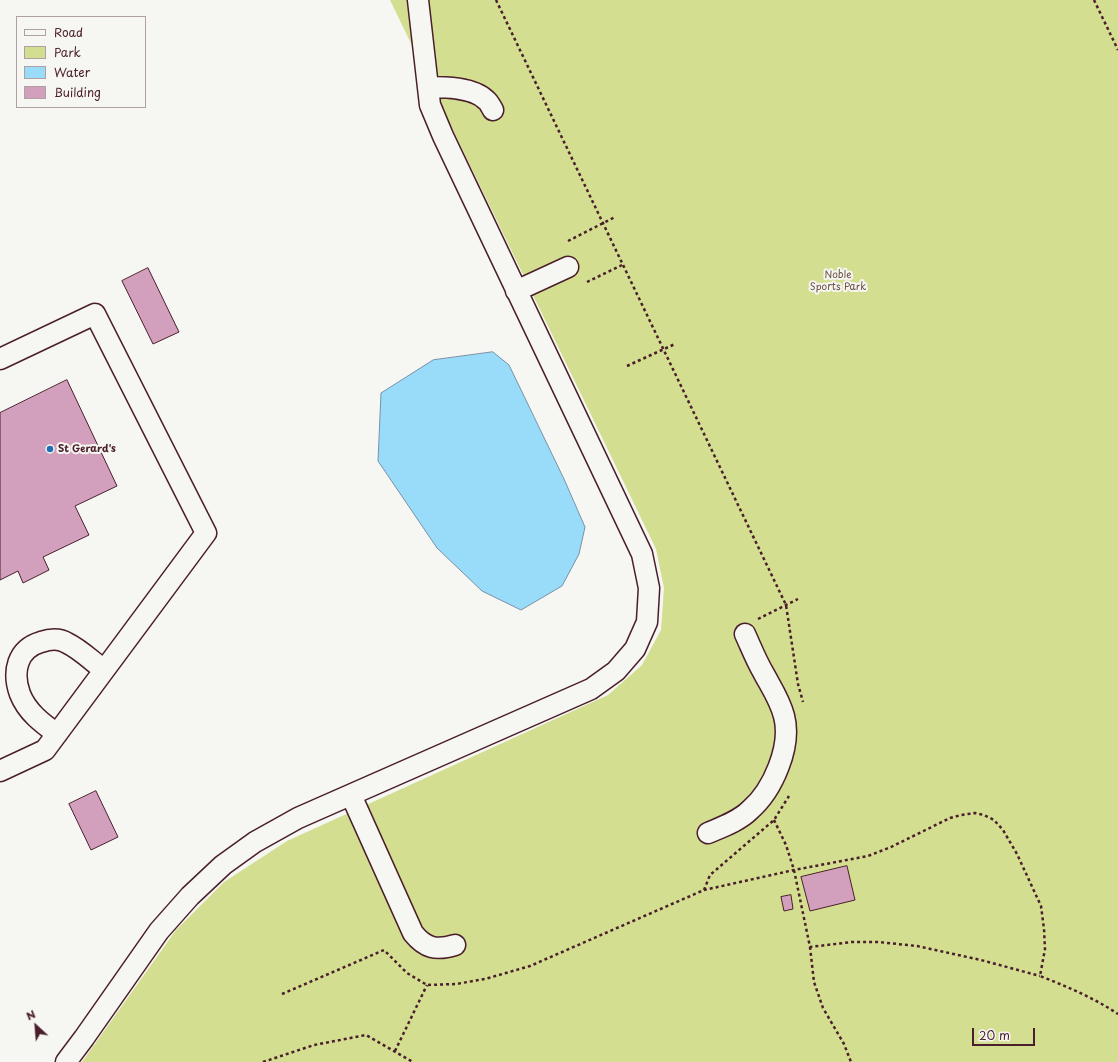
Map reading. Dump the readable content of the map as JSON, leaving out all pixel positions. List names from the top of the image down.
{
  "parks": ["Noble Sports Park"],
  "places": ["St Gerard's"],
  "legend": [
    "Road",
    "Park",
    "Water",
    "Building"
  ],
  "scale_bar": "20 m",
  "north": "top left"
}
